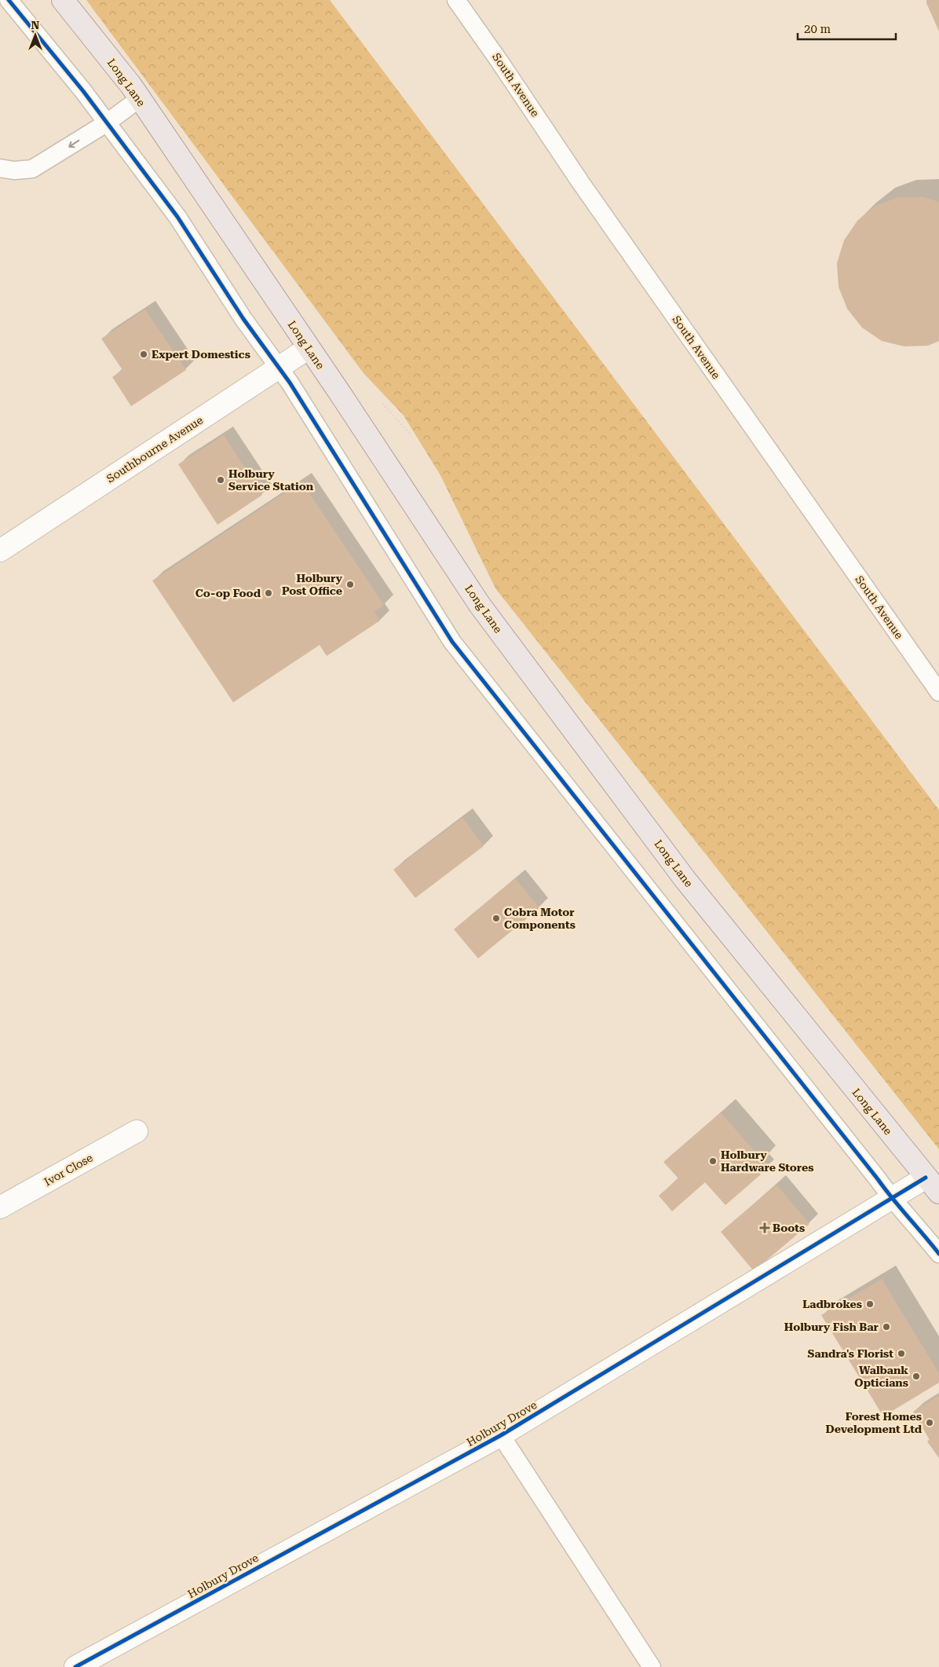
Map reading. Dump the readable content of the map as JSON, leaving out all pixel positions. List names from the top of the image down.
{
  "streets": {
    "main road": ["Long Lane"],
    "street": ["Southbourne Avenue", "Ivor Close", "Holbury Drove"],
    "lane": ["South Avenue"]
  },
  "crossings": [
    ["Long Lane", "Southbourne Avenue"],
    ["Long Lane", "Holbury Drove"]
  ],
  "places": {
    "other": [
      "Expert Domestics",
      "Holbury Service Station",
      "Holbury Post Office",
      "Co-op Food",
      "Cobra Motor Components",
      "Holbury Hardware Stores",
      "Ladbrokes",
      "Holbury Fish Bar",
      "Sandra's Florist",
      "Walbank Opticians",
      "Forest Homes Development Ltd"
    ],
    "health": ["Boots"]
  },
  "scale_bar": "20 m",
  "north": "top"
}
